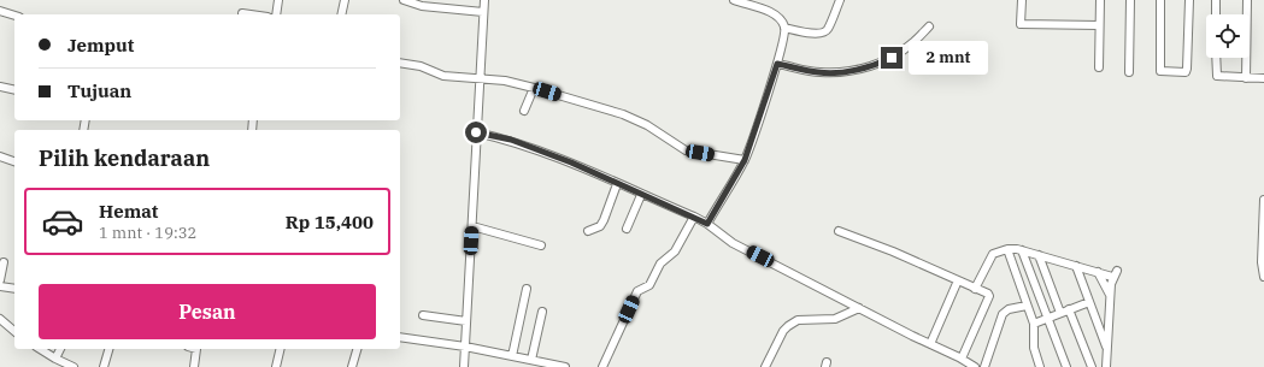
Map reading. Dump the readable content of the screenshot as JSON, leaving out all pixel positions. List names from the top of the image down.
{
  "page": {
    "banner": ["Jemput", "Tujuan"],
    "bubble": "2 mnt",
    "heading": "Pilih kendaraan",
    "list": [
      {
        "name": "Hemat",
        "note": "1 mnt · 19:32",
        "value": "Rp 15,400"
      }
    ],
    "buttons": "Pesan"
  }
}
